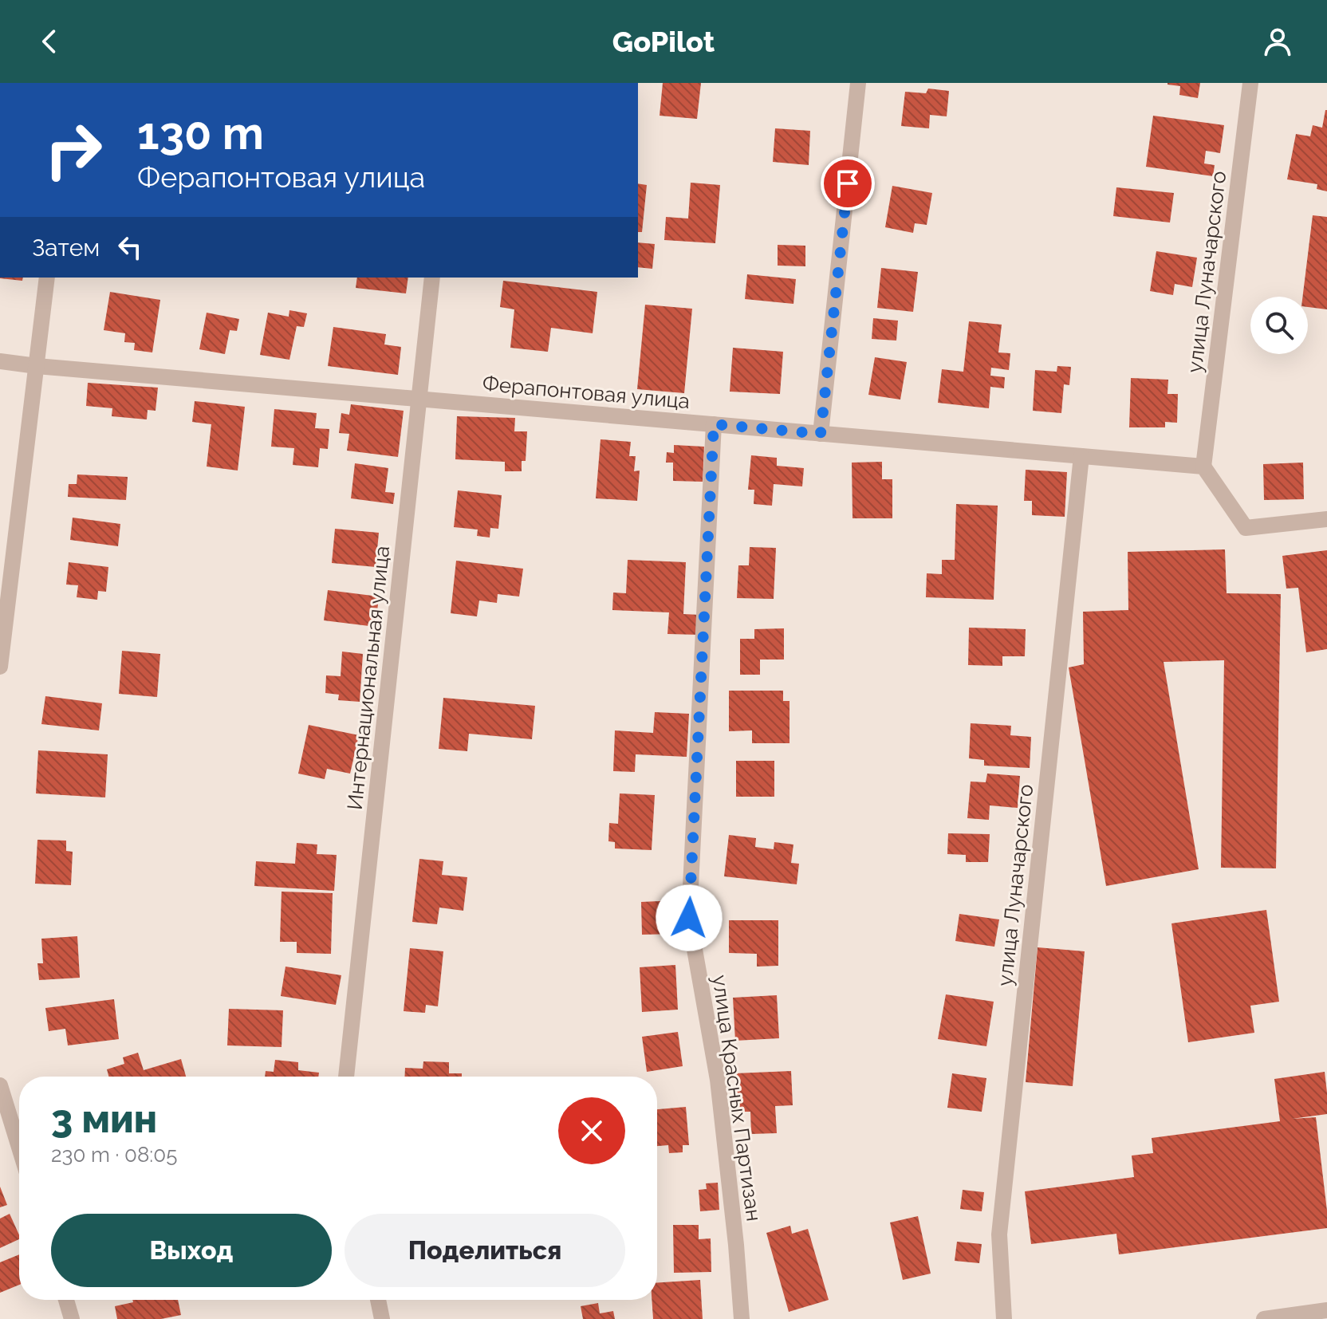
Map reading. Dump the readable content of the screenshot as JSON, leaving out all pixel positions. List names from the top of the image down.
{
  "streets": {
    "street": [
      "улица Луначарского",
      "Ферапонтовая улица",
      "Интернациональная улица",
      "улица Красных Партизан"
    ]
  },
  "crossings": [
    ["улица Луначарского", "Ферапонтовая улица"],
    ["Ферапонтовая улица", "Интернациональная улица"],
    ["Ферапонтовая улица", "улица Красных Партизан"]
  ],
  "page": {
    "header": "GoPilot",
    "turn": ["130 m", "Ферапонтовая улица"],
    "then": "Затем",
    "heading": ["3 мин", "230 m · 08:05"],
    "buttons": ["Выход", "Поделиться"]
  }
}
